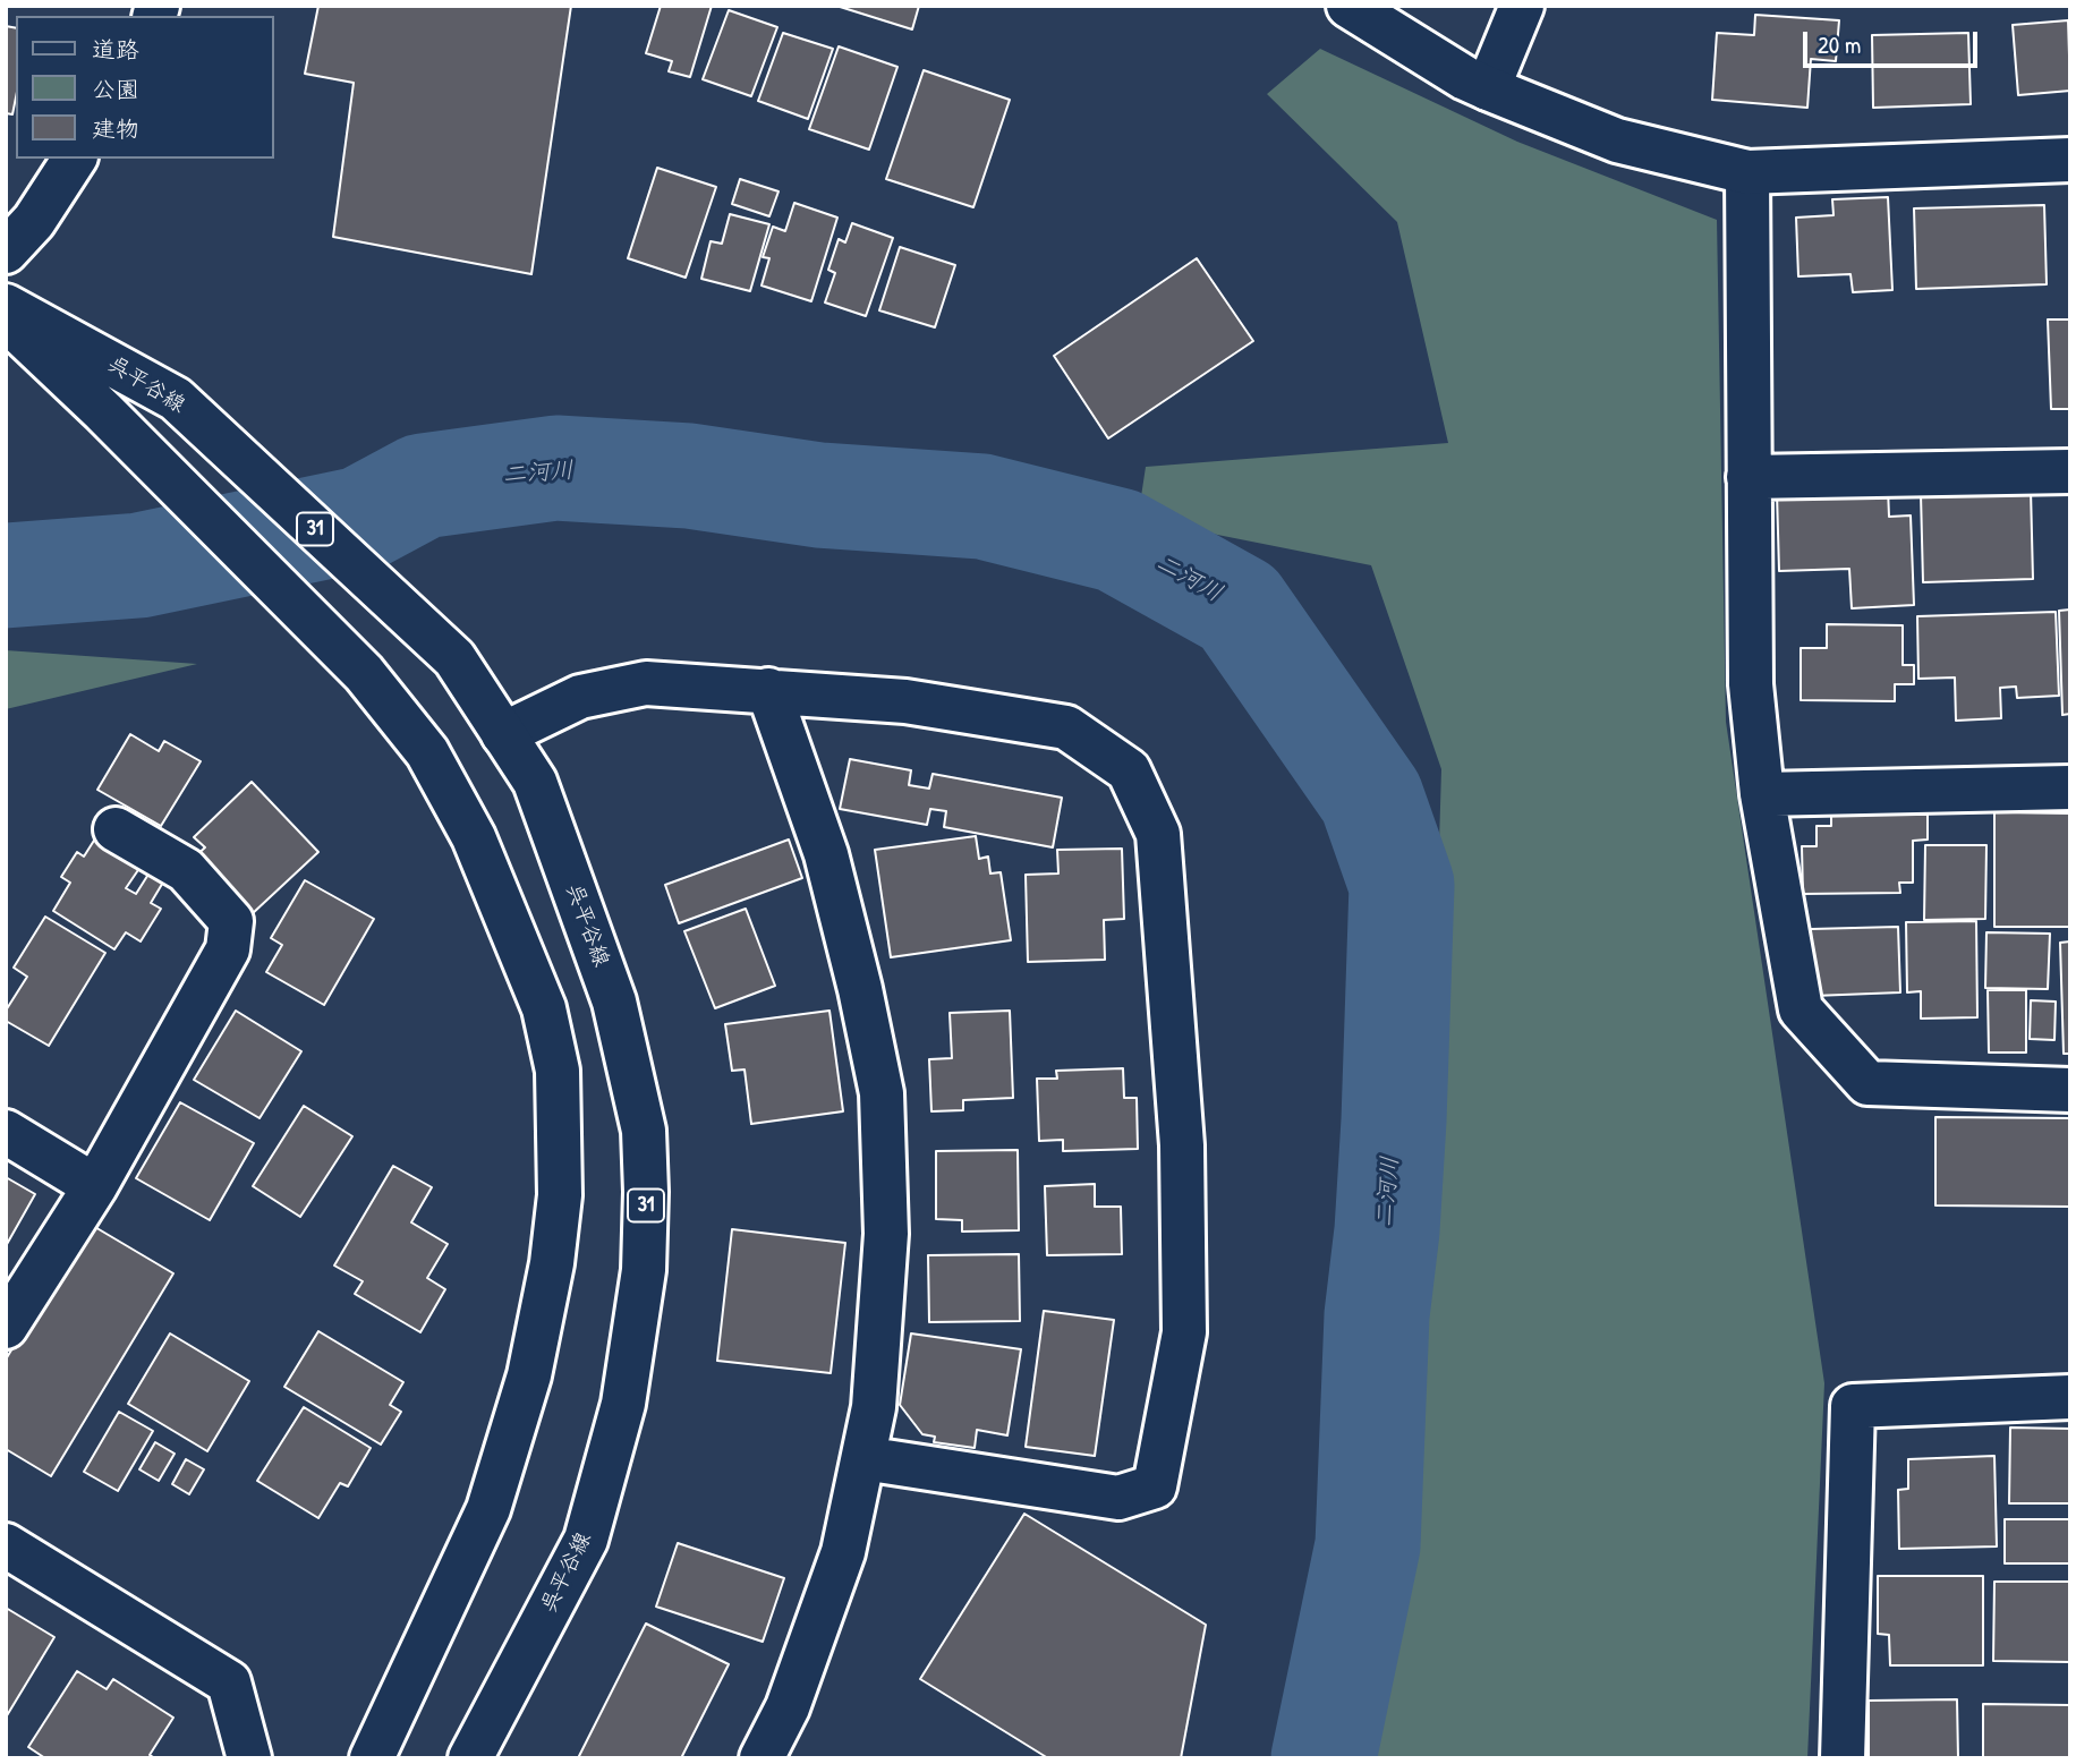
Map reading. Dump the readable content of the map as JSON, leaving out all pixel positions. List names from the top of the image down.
{
  "streets": {
    "street": ["呉平谷線", "31"]
  },
  "water": ["二河川"],
  "legend": ["道路", "公園", "建物"],
  "scale_bar": "20 m"
}
